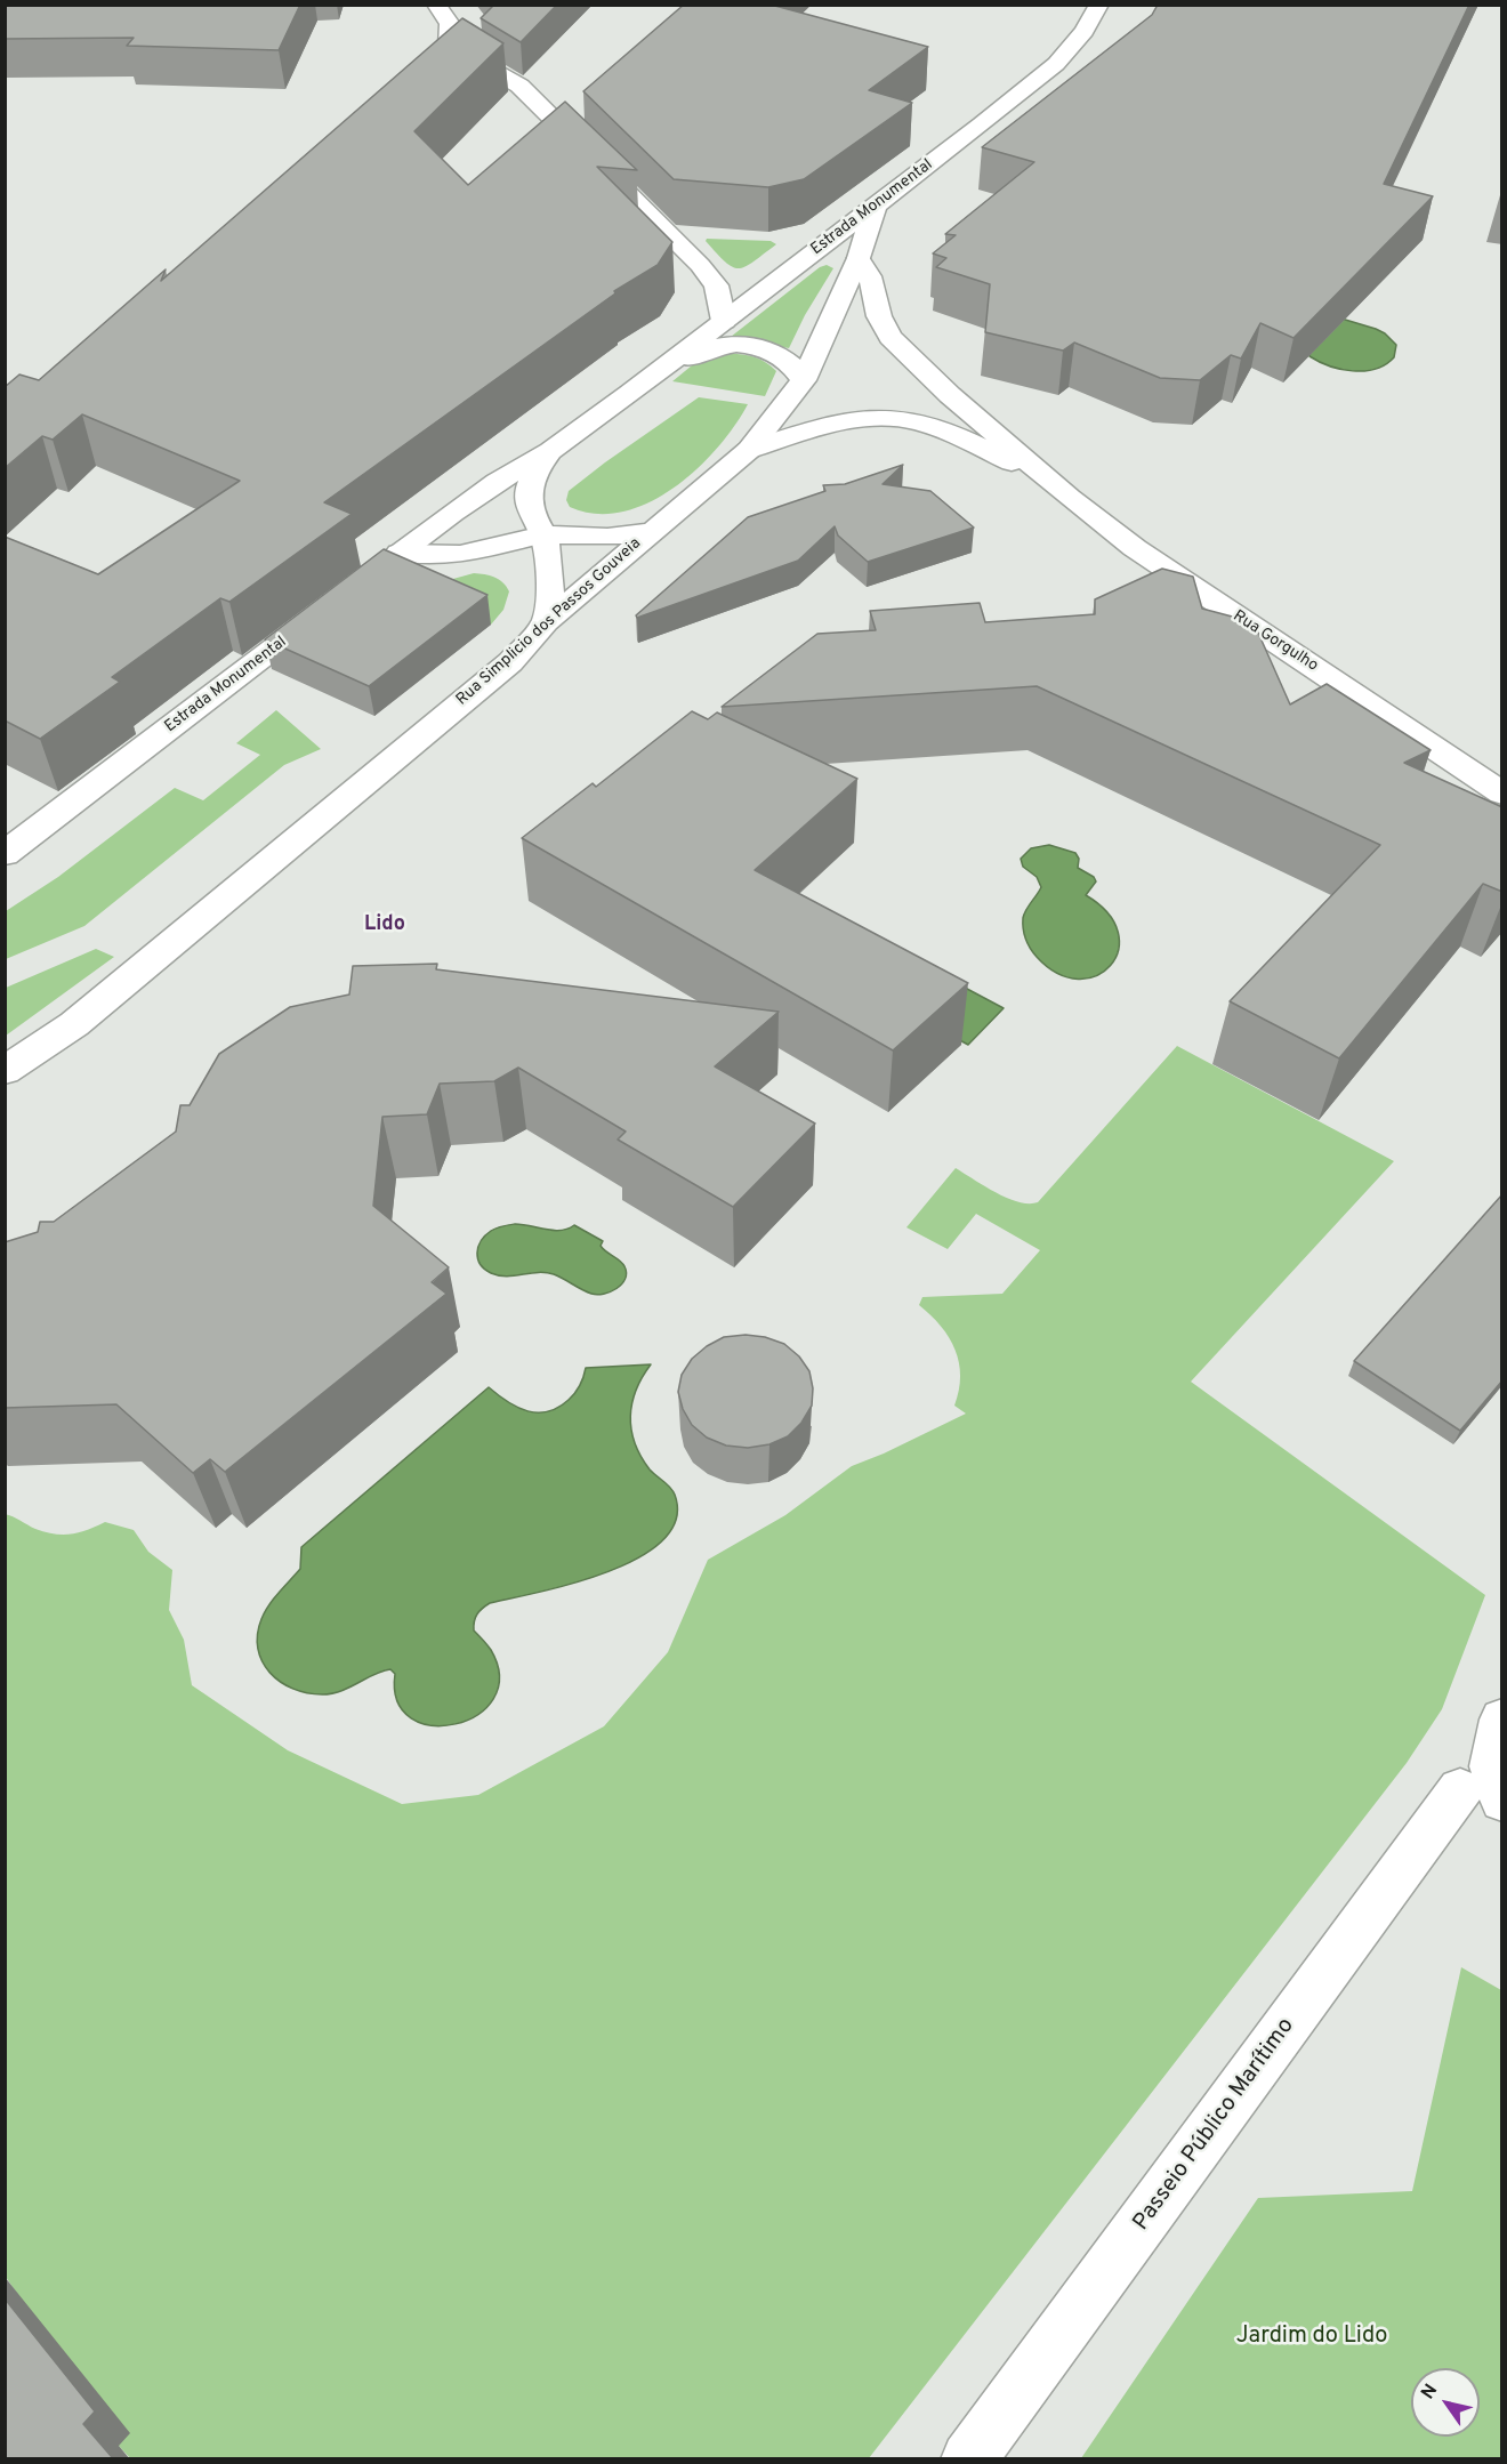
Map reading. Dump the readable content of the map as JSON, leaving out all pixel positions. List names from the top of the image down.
{
  "streets": {
    "street": [
      "Estrada Monumental",
      "Rua Simplicio dos Passos Gouveia",
      "Rua Gorgulho",
      "Passeio Público Marítimo"
    ]
  },
  "crossings": [
    ["Estrada Monumental", "Rua Simplicio dos Passos Gouveia"],
    ["Rua Simplicio dos Passos Gouveia", "Rua Gorgulho"]
  ],
  "districts": ["Lido"],
  "parks": ["Jardim do Lido"],
  "north": "top left"
}
